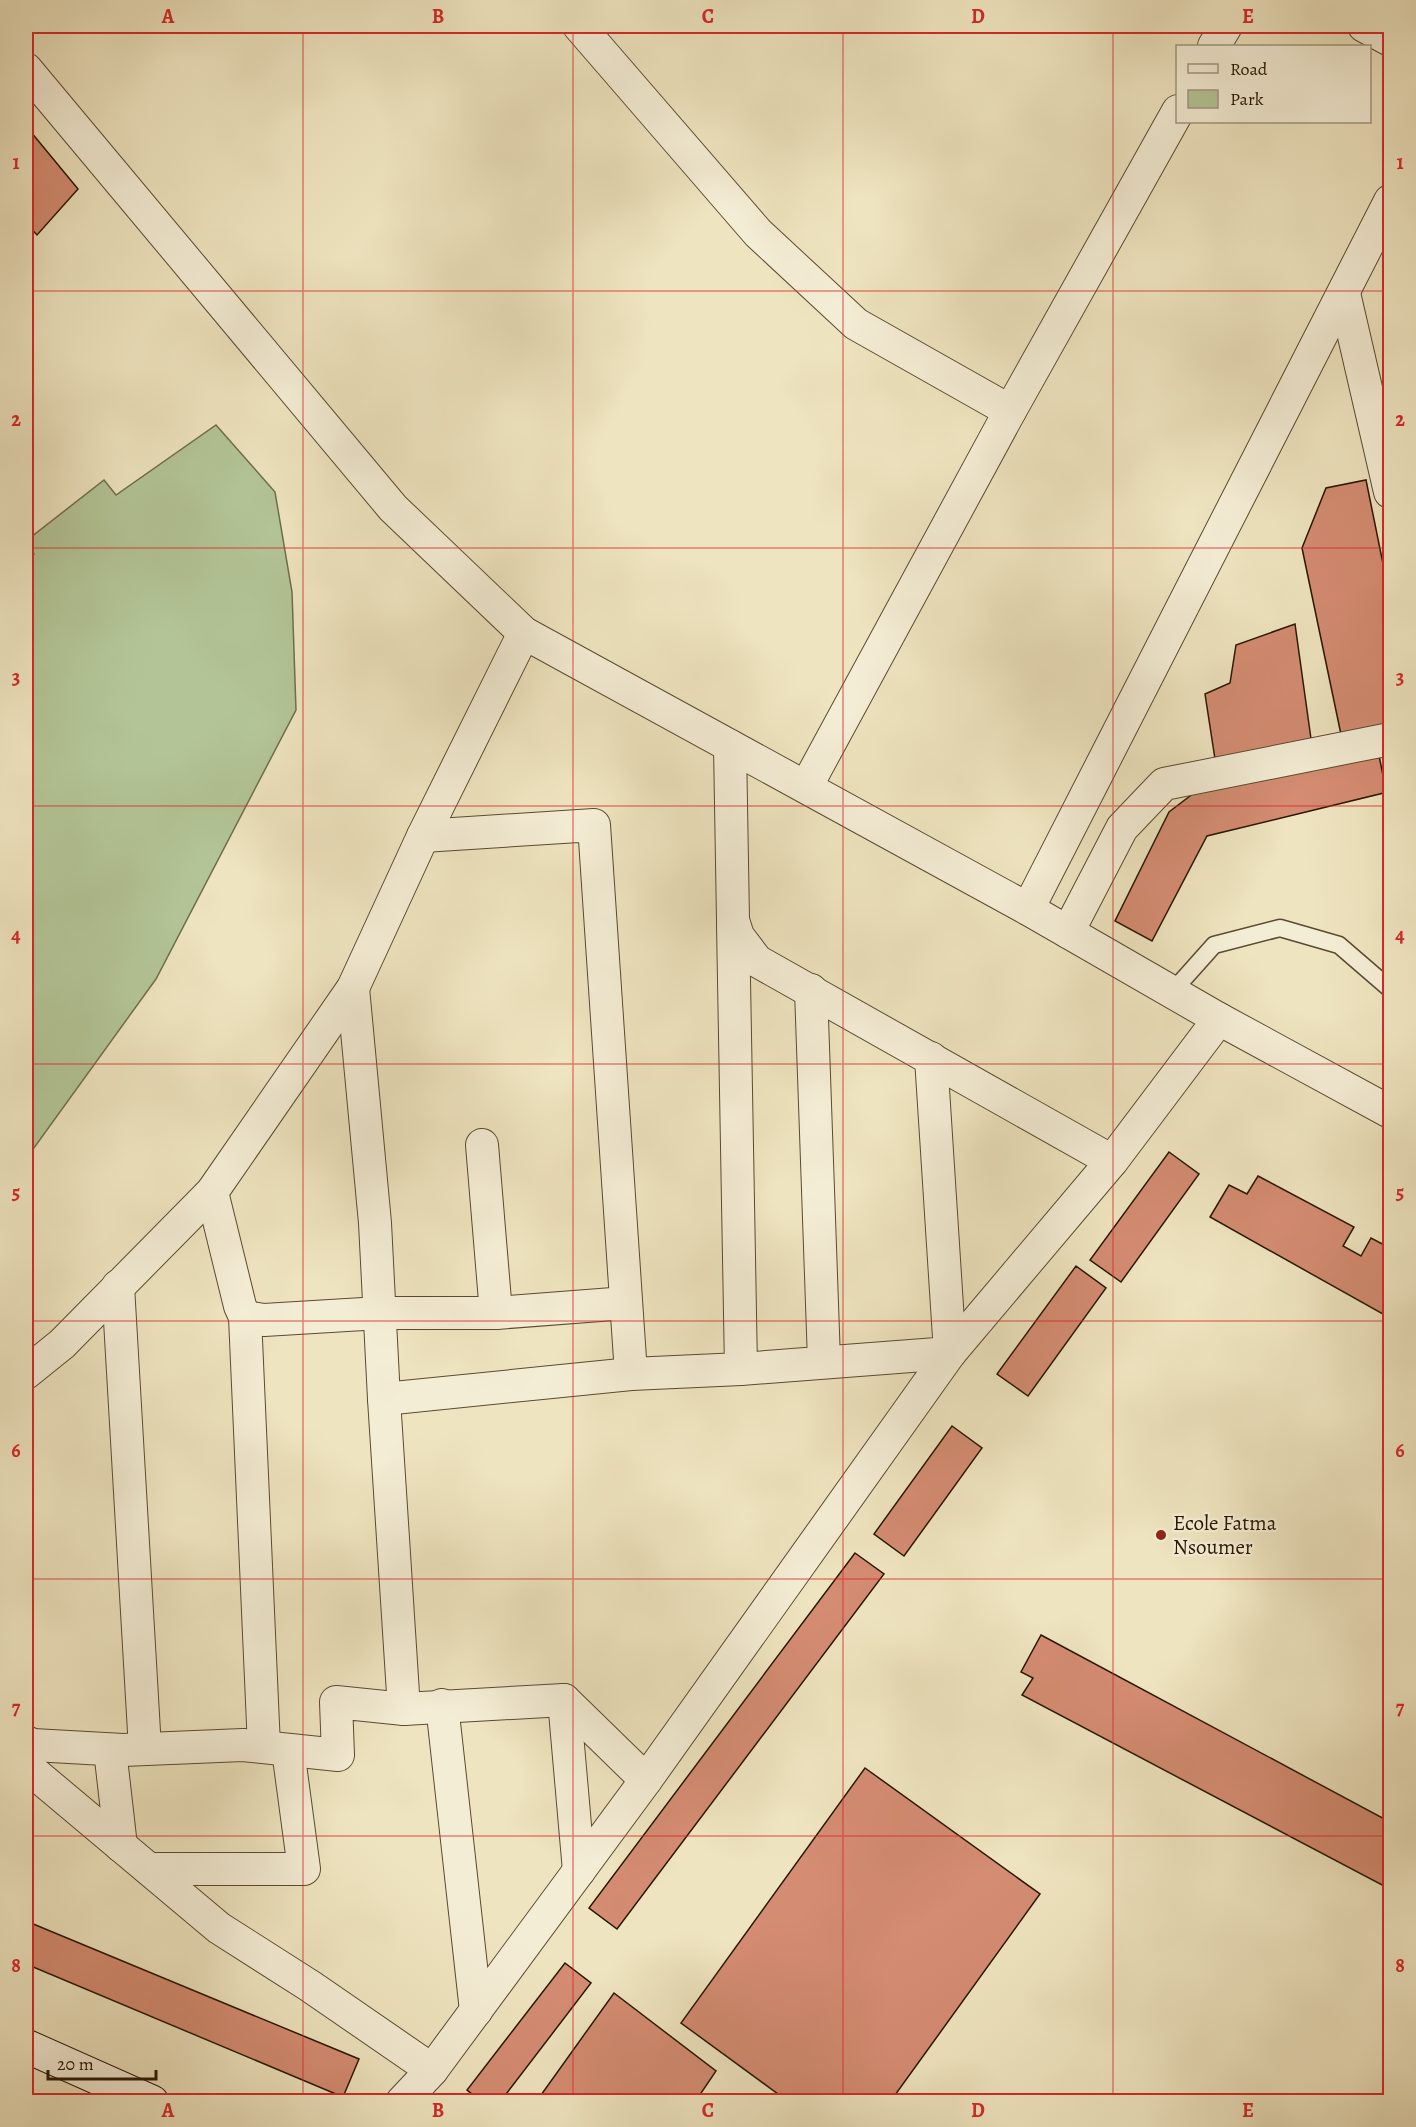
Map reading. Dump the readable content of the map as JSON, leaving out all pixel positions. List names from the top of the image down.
{
  "places": ["Ecole Fatma Nsoumer"],
  "legend": ["Road", "Park"],
  "scale_bar": "20 m",
  "grid": {
    "columns": [
      "A",
      "B",
      "C",
      "D",
      "E"
    ],
    "rows": [
      "1",
      "2",
      "3",
      "4",
      "5",
      "6",
      "7",
      "8"
    ]
  }
}
